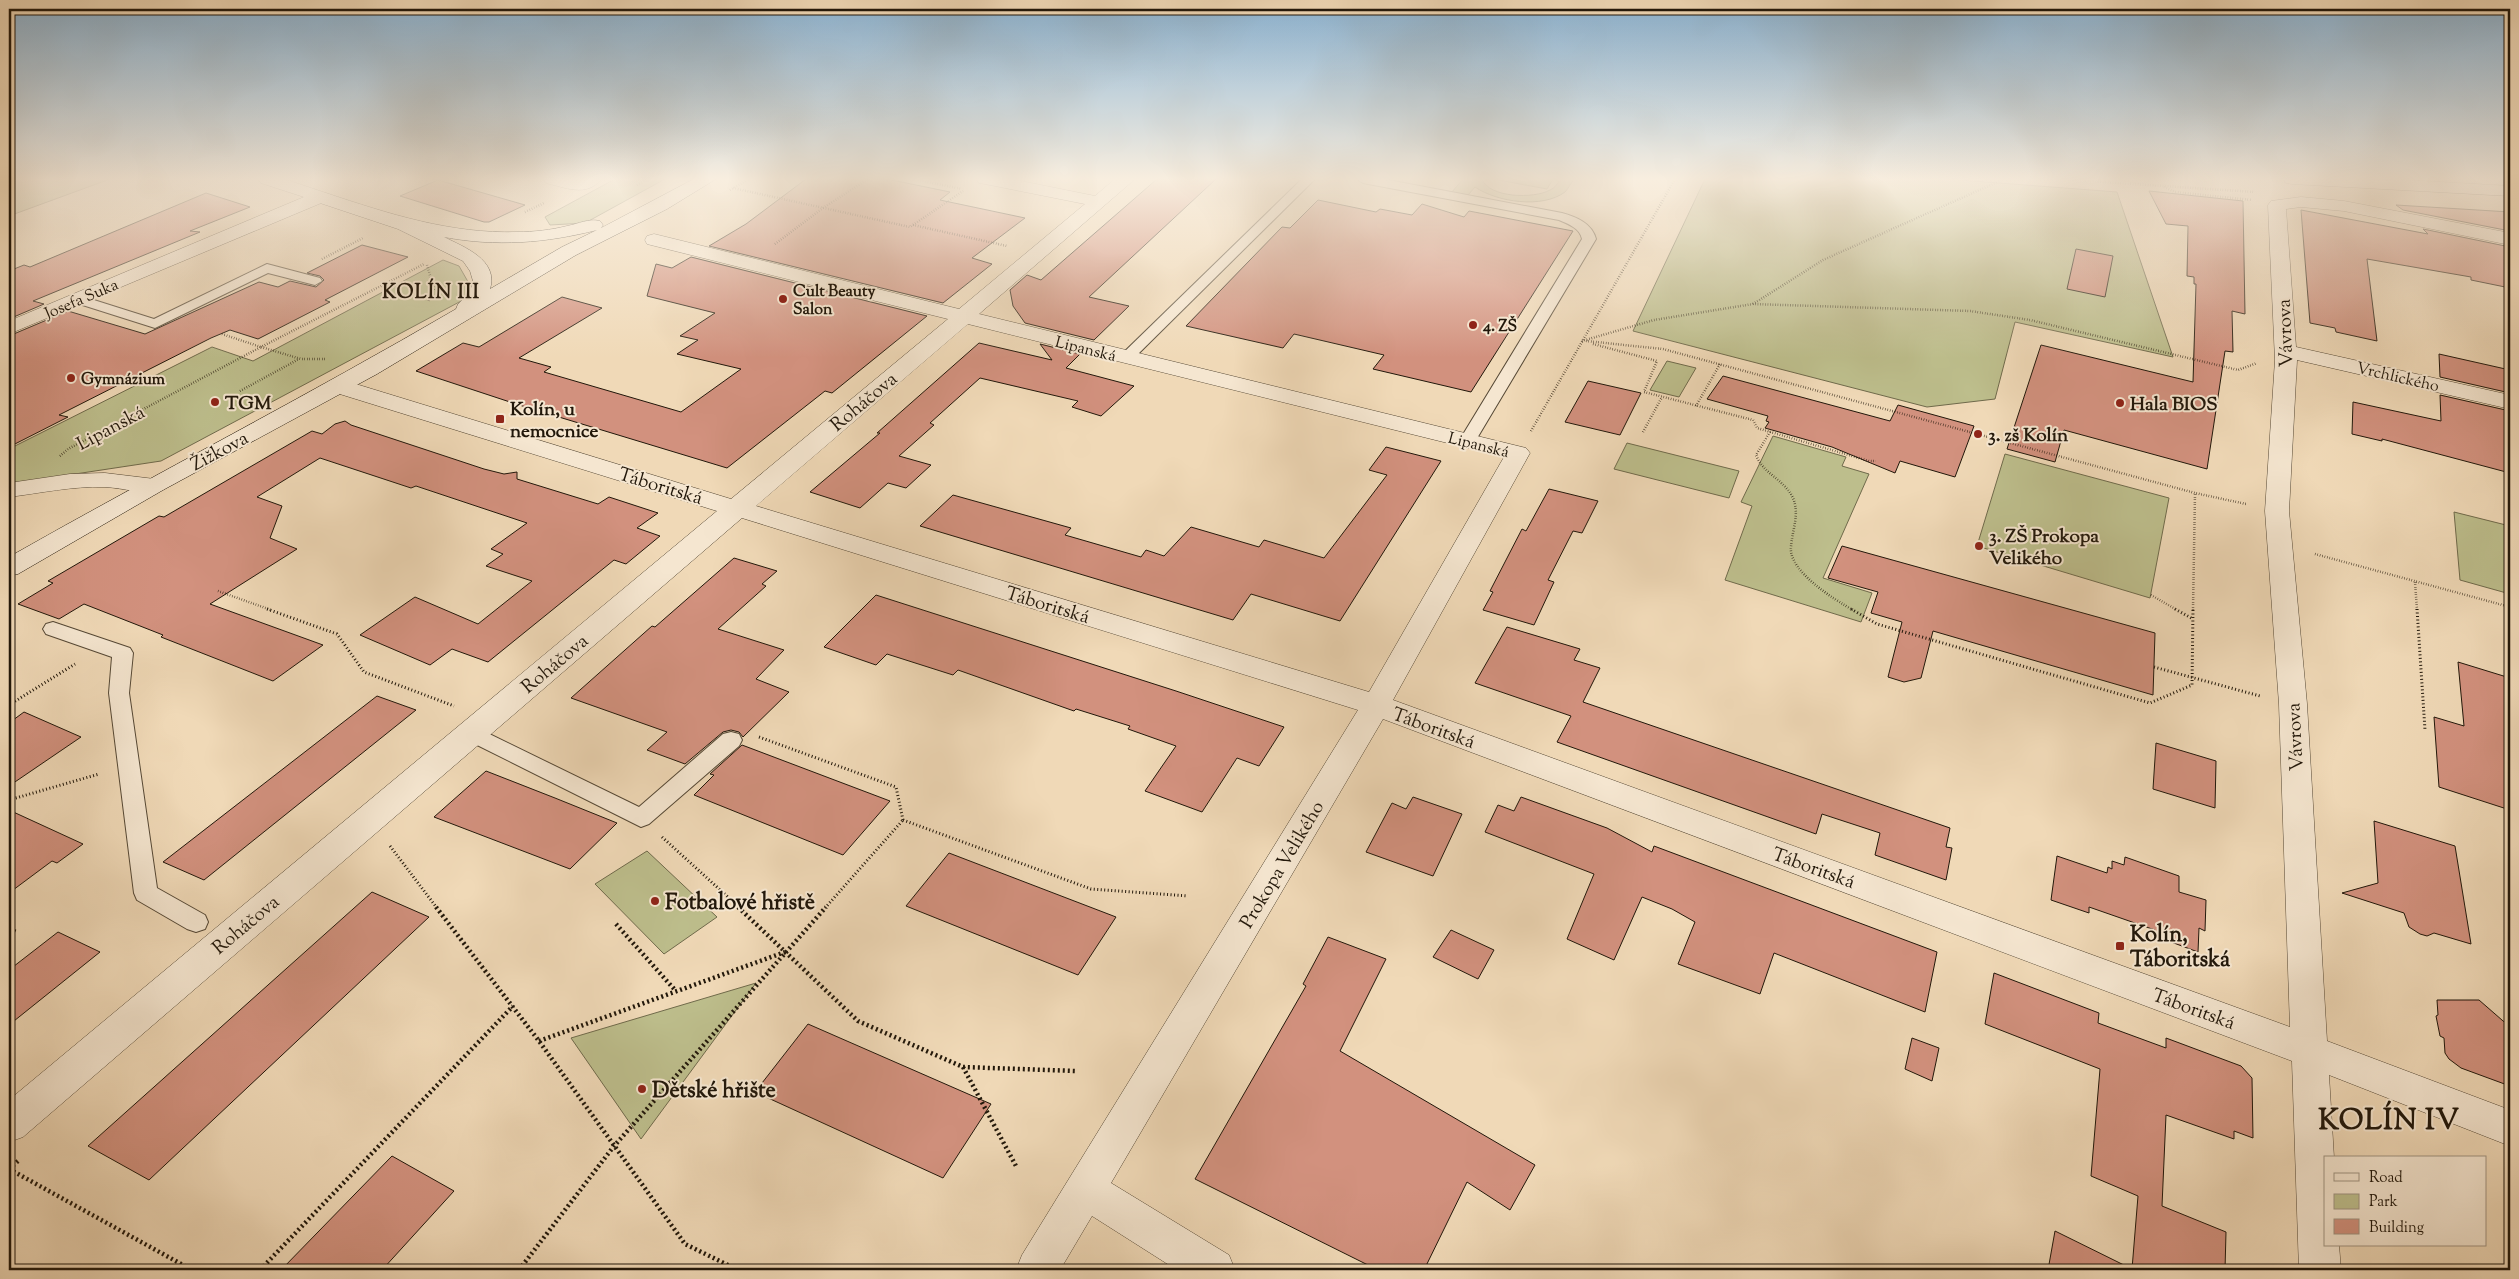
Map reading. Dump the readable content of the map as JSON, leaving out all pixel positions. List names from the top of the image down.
{
  "streets": {
    "street": [
      "Josefa Suka",
      "Vávrova",
      "Lipanská",
      "Vrchlického",
      "Roháčova",
      "Žižkova",
      "Táboritská",
      "Prokopa Velikého"
    ]
  },
  "crossings": [
    ["Vávrova", "Vrchlického"],
    ["Vávrova", "Táboritská"],
    ["Lipanská", "Roháčova"],
    ["Lipanská", "Prokopa Velikého"],
    ["Roháčova", "Táboritská"],
    ["Žižkova", "Táboritská"],
    ["Táboritská", "Prokopa Velikého"]
  ],
  "districts": ["KOLÍN III", "KOLÍN IV"],
  "places": {
    "other": [
      "Cult Beauty Salon",
      "4. ZŠ",
      "Gymnázium",
      "TGM",
      "Hala BIOS",
      "3. zš Kolín",
      "3. ZŠ Prokopa Velikého",
      "Fotbalové hřistě",
      "Dětské hřište"
    ],
    "transit": ["Kolín, u nemocnice", "Kolín, Táboritská"]
  },
  "legend": ["Road", "Park", "Building"]
}
